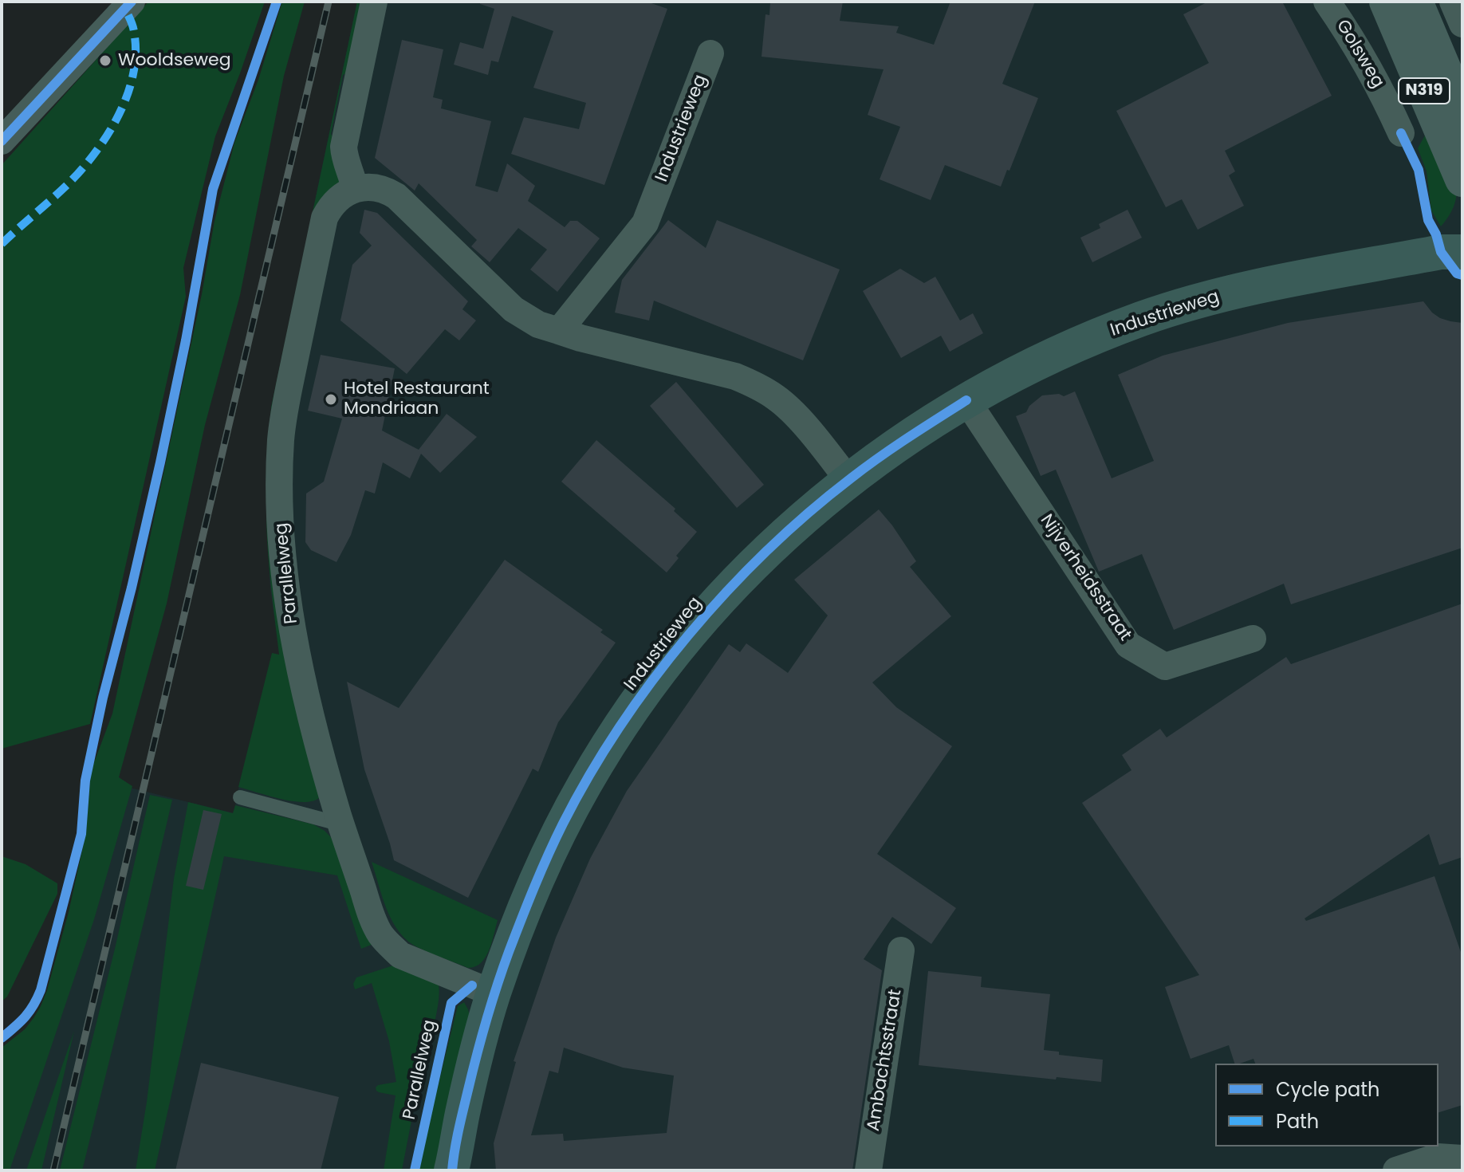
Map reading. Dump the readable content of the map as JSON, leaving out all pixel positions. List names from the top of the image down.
{
  "streets": {
    "main road": ["N319"],
    "street": [
      "Golsweg",
      "Industrieweg",
      "Parallelweg",
      "Nijverheidsstraat",
      "Ambachtsstraat"
    ]
  },
  "crossings": [
    ["Industrieweg", "Parallelweg"],
    ["Industrieweg", "Nijverheidsstraat"]
  ],
  "places": ["Wooldseweg", "Hotel Restaurant Mondriaan"],
  "legend": ["Cycle path", "Path"]
}
